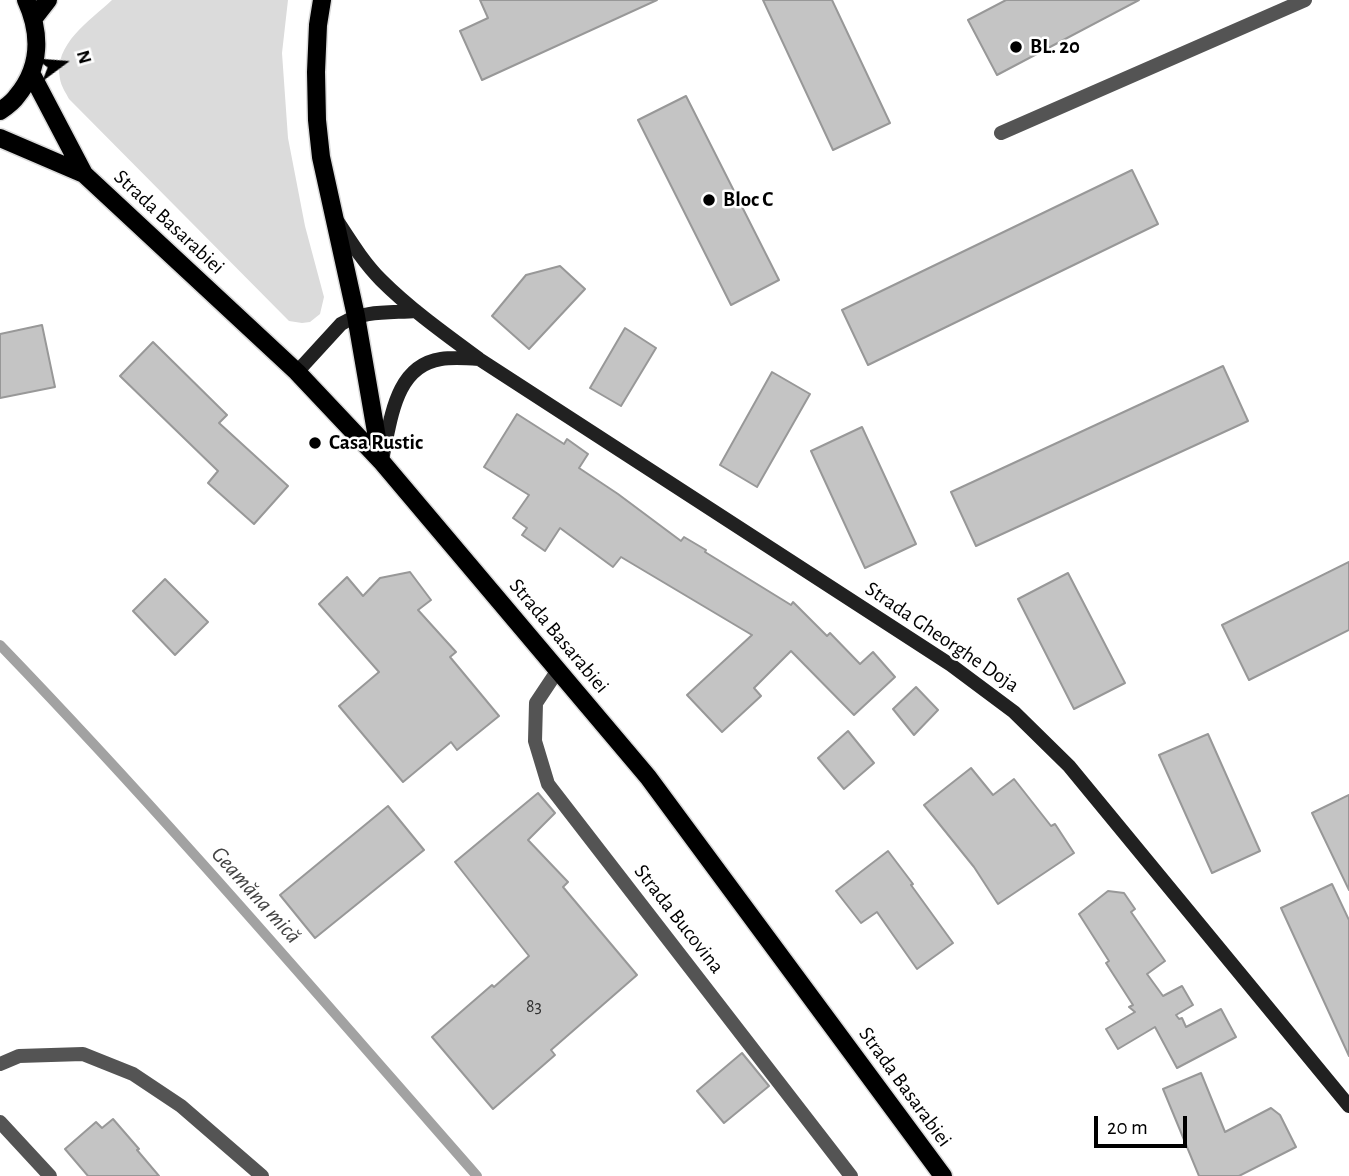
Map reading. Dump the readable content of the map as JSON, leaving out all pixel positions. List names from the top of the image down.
{
  "streets": {
    "main road": ["Strada Basarabiei"],
    "street": ["Strada Gheorghe Doja", "Strada Bucovina"]
  },
  "crossings": [
    ["Strada Basarabiei", "Strada Bucovina"]
  ],
  "water": ["Geamăna mică"],
  "places": ["BL. 20", "Bloc C", "Casa Rustic"],
  "house_numbers": ["83"],
  "scale_bar": "20 m",
  "north": "right"
}
